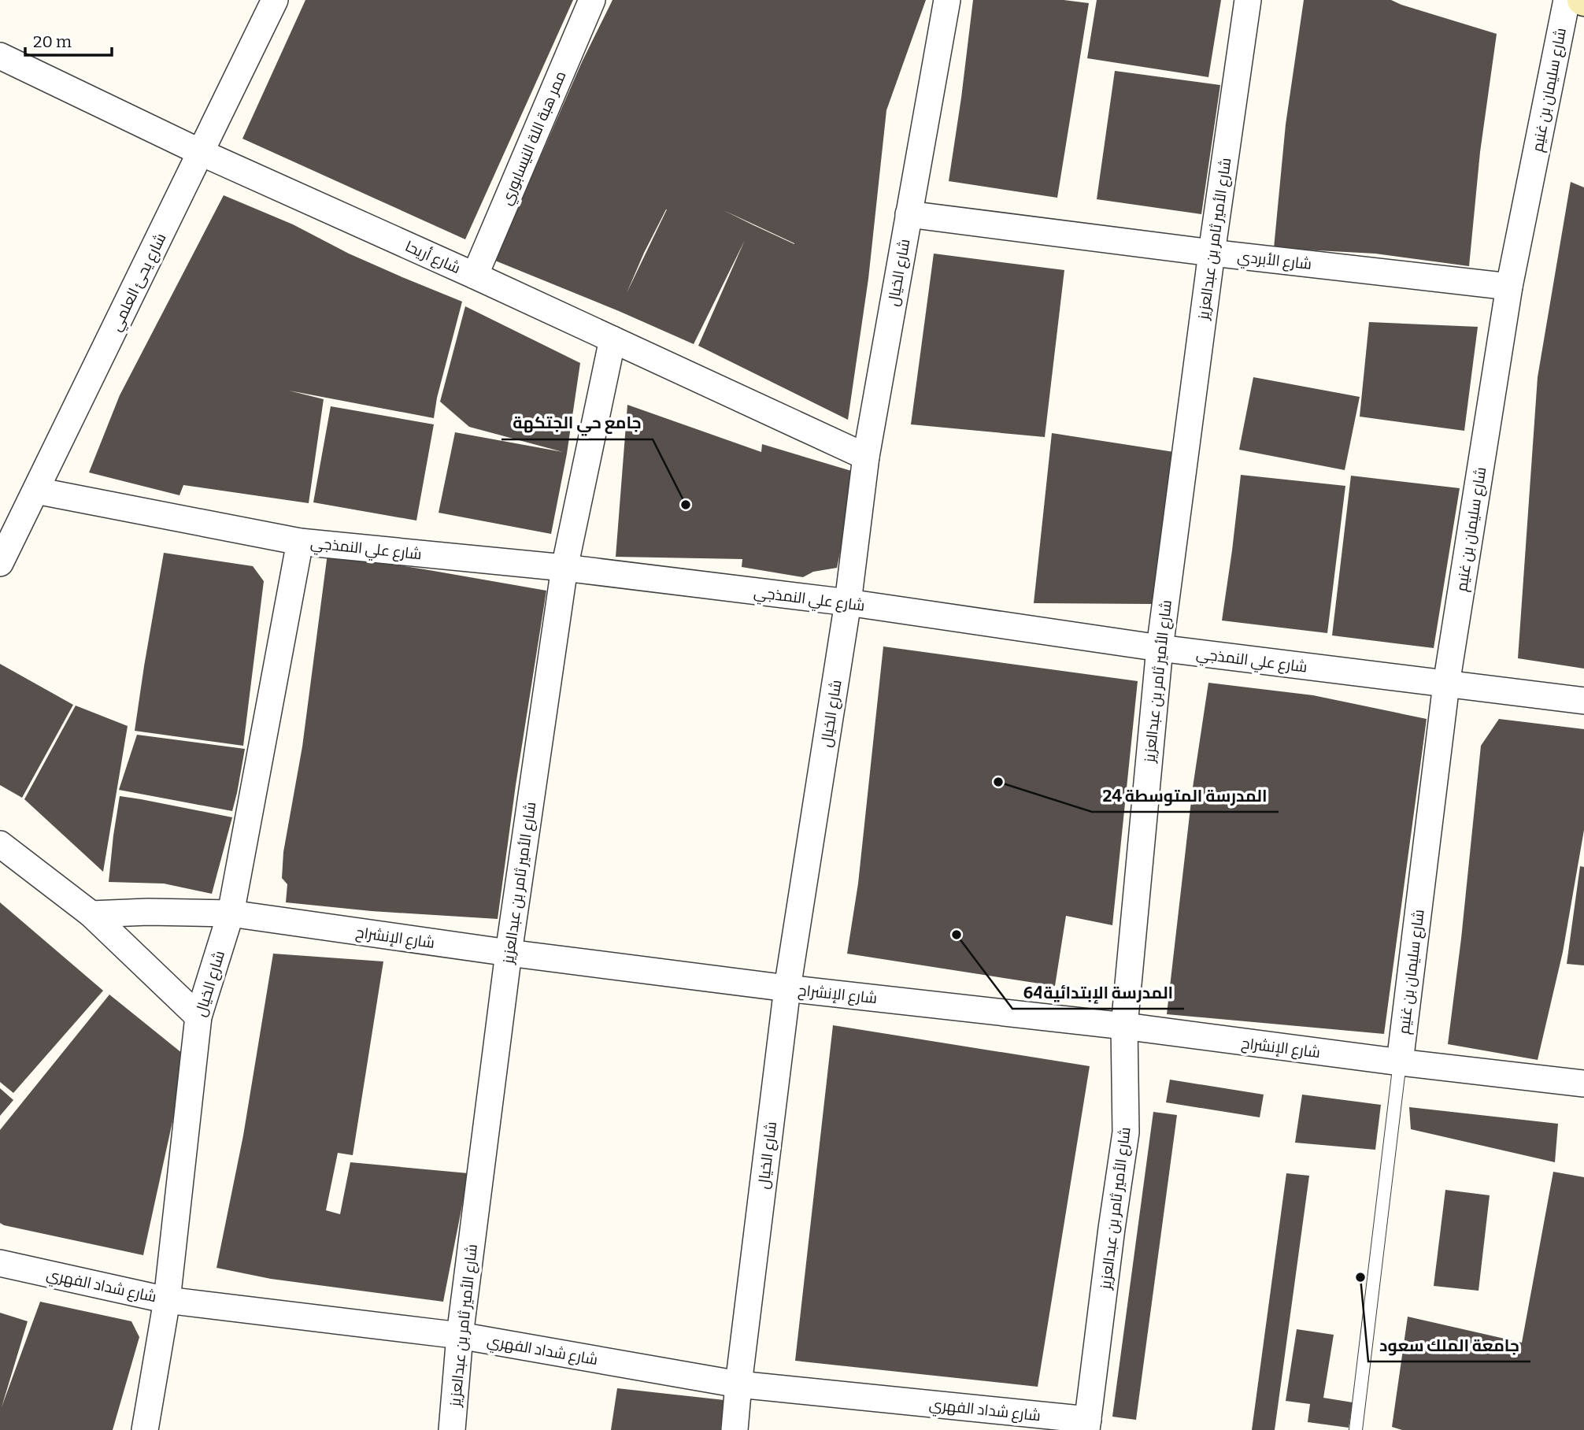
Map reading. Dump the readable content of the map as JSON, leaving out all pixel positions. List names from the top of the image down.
{
  "streets": {
    "street": [
      "شارع سليمان بن غنيم",
      "ممر هبة اللة النيسابوري",
      "شارع الأمير ثامر بن عبدالعزيز",
      "شارع أريحا",
      "شارع الأبردي",
      "شارع الخيال",
      "شارع يحئ العلمي",
      "شارع علي النمذجي",
      "شارع الإنشراح",
      "شارع شداد الفهري"
    ]
  },
  "crossings": [
    ["شارع سليمان بن غنيم", "شارع الأبردي"],
    ["شارع سليمان بن غنيم", "شارع علي النمذجي"],
    ["شارع سليمان بن غنيم", "شارع الإنشراح"],
    ["ممر هبة اللة النيسابوري", "شارع أريحا"],
    ["شارع الأمير ثامر بن عبدالعزيز", "شارع أريحا"],
    ["شارع الأمير ثامر بن عبدالعزيز", "شارع الأبردي"],
    ["شارع الأمير ثامر بن عبدالعزيز", "شارع علي النمذجي"],
    ["شارع الأمير ثامر بن عبدالعزيز", "شارع الإنشراح"],
    ["شارع الأمير ثامر بن عبدالعزيز", "شارع شداد الفهري"],
    ["شارع أريحا", "شارع الخيال"],
    ["شارع أريحا", "شارع يحئ العلمي"],
    ["شارع الأبردي", "شارع الخيال"],
    ["شارع الخيال", "شارع علي النمذجي"],
    ["شارع الخيال", "شارع الإنشراح"],
    ["شارع الخيال", "شارع شداد الفهري"],
    ["شارع يحئ العلمي", "شارع علي النمذجي"]
  ],
  "places": [
    "جامع حي الجتكهة",
    "المدرسة المتوسطة 24",
    "المدرسة الإبتدائية64",
    "جامعة الملك سعود"
  ],
  "scale_bar": "20 m"
}
